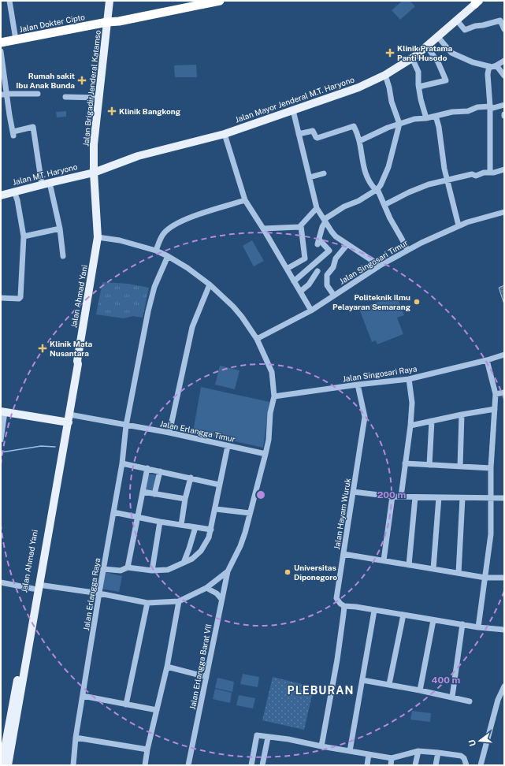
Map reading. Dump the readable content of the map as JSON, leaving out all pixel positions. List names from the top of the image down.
{
  "streets": {
    "highway": ["Jalan Dokter Cipto"],
    "main road": [
      "Jalan Brigadir Jenderal Katamso",
      "Jalan Mayor Jenderal M.T. Haryono",
      "Jalan MT. Haryono",
      "Jalan Ahmad Yani"
    ],
    "street": [
      "Jalan Singosari Timur",
      "Jalan Singosari Raya",
      "Jalan Erlangga Timur",
      "Jalan Hayam Wuruk",
      "Jalan Erlangga Raya",
      "Jalan Erlangga Barat VII"
    ]
  },
  "crossings": [
    ["Jalan Dokter Cipto", "Jalan Brigadir Jenderal Katamso"],
    ["Jalan Brigadir Jenderal Katamso", "Jalan Mayor Jenderal M.T. Haryono"],
    ["Jalan Brigadir Jenderal Katamso", "Jalan MT. Haryono"],
    ["Jalan Brigadir Jenderal Katamso", "Jalan Ahmad Yani"],
    ["Jalan Mayor Jenderal M.T. Haryono", "Jalan MT. Haryono"],
    ["Jalan Ahmad Yani", "Jalan Erlangga Timur"],
    ["Jalan Singosari Raya", "Jalan Hayam Wuruk"],
    ["Jalan Erlangga Timur", "Jalan Erlangga Raya"]
  ],
  "districts": ["PLEBURAN"],
  "places": {
    "health": [
      "Klinik Pratama Panti Husodo",
      "Rumah sakit Ibu Anak Bunda",
      "Klinik Bangkong",
      "Klinik Mata Nusantara"
    ],
    "other": ["Politeknik Ilmu Pelayaran Semarang", "Universitas Diponegoro"]
  },
  "north": "left",
  "rings": ["200 m", "400 m"]
}
